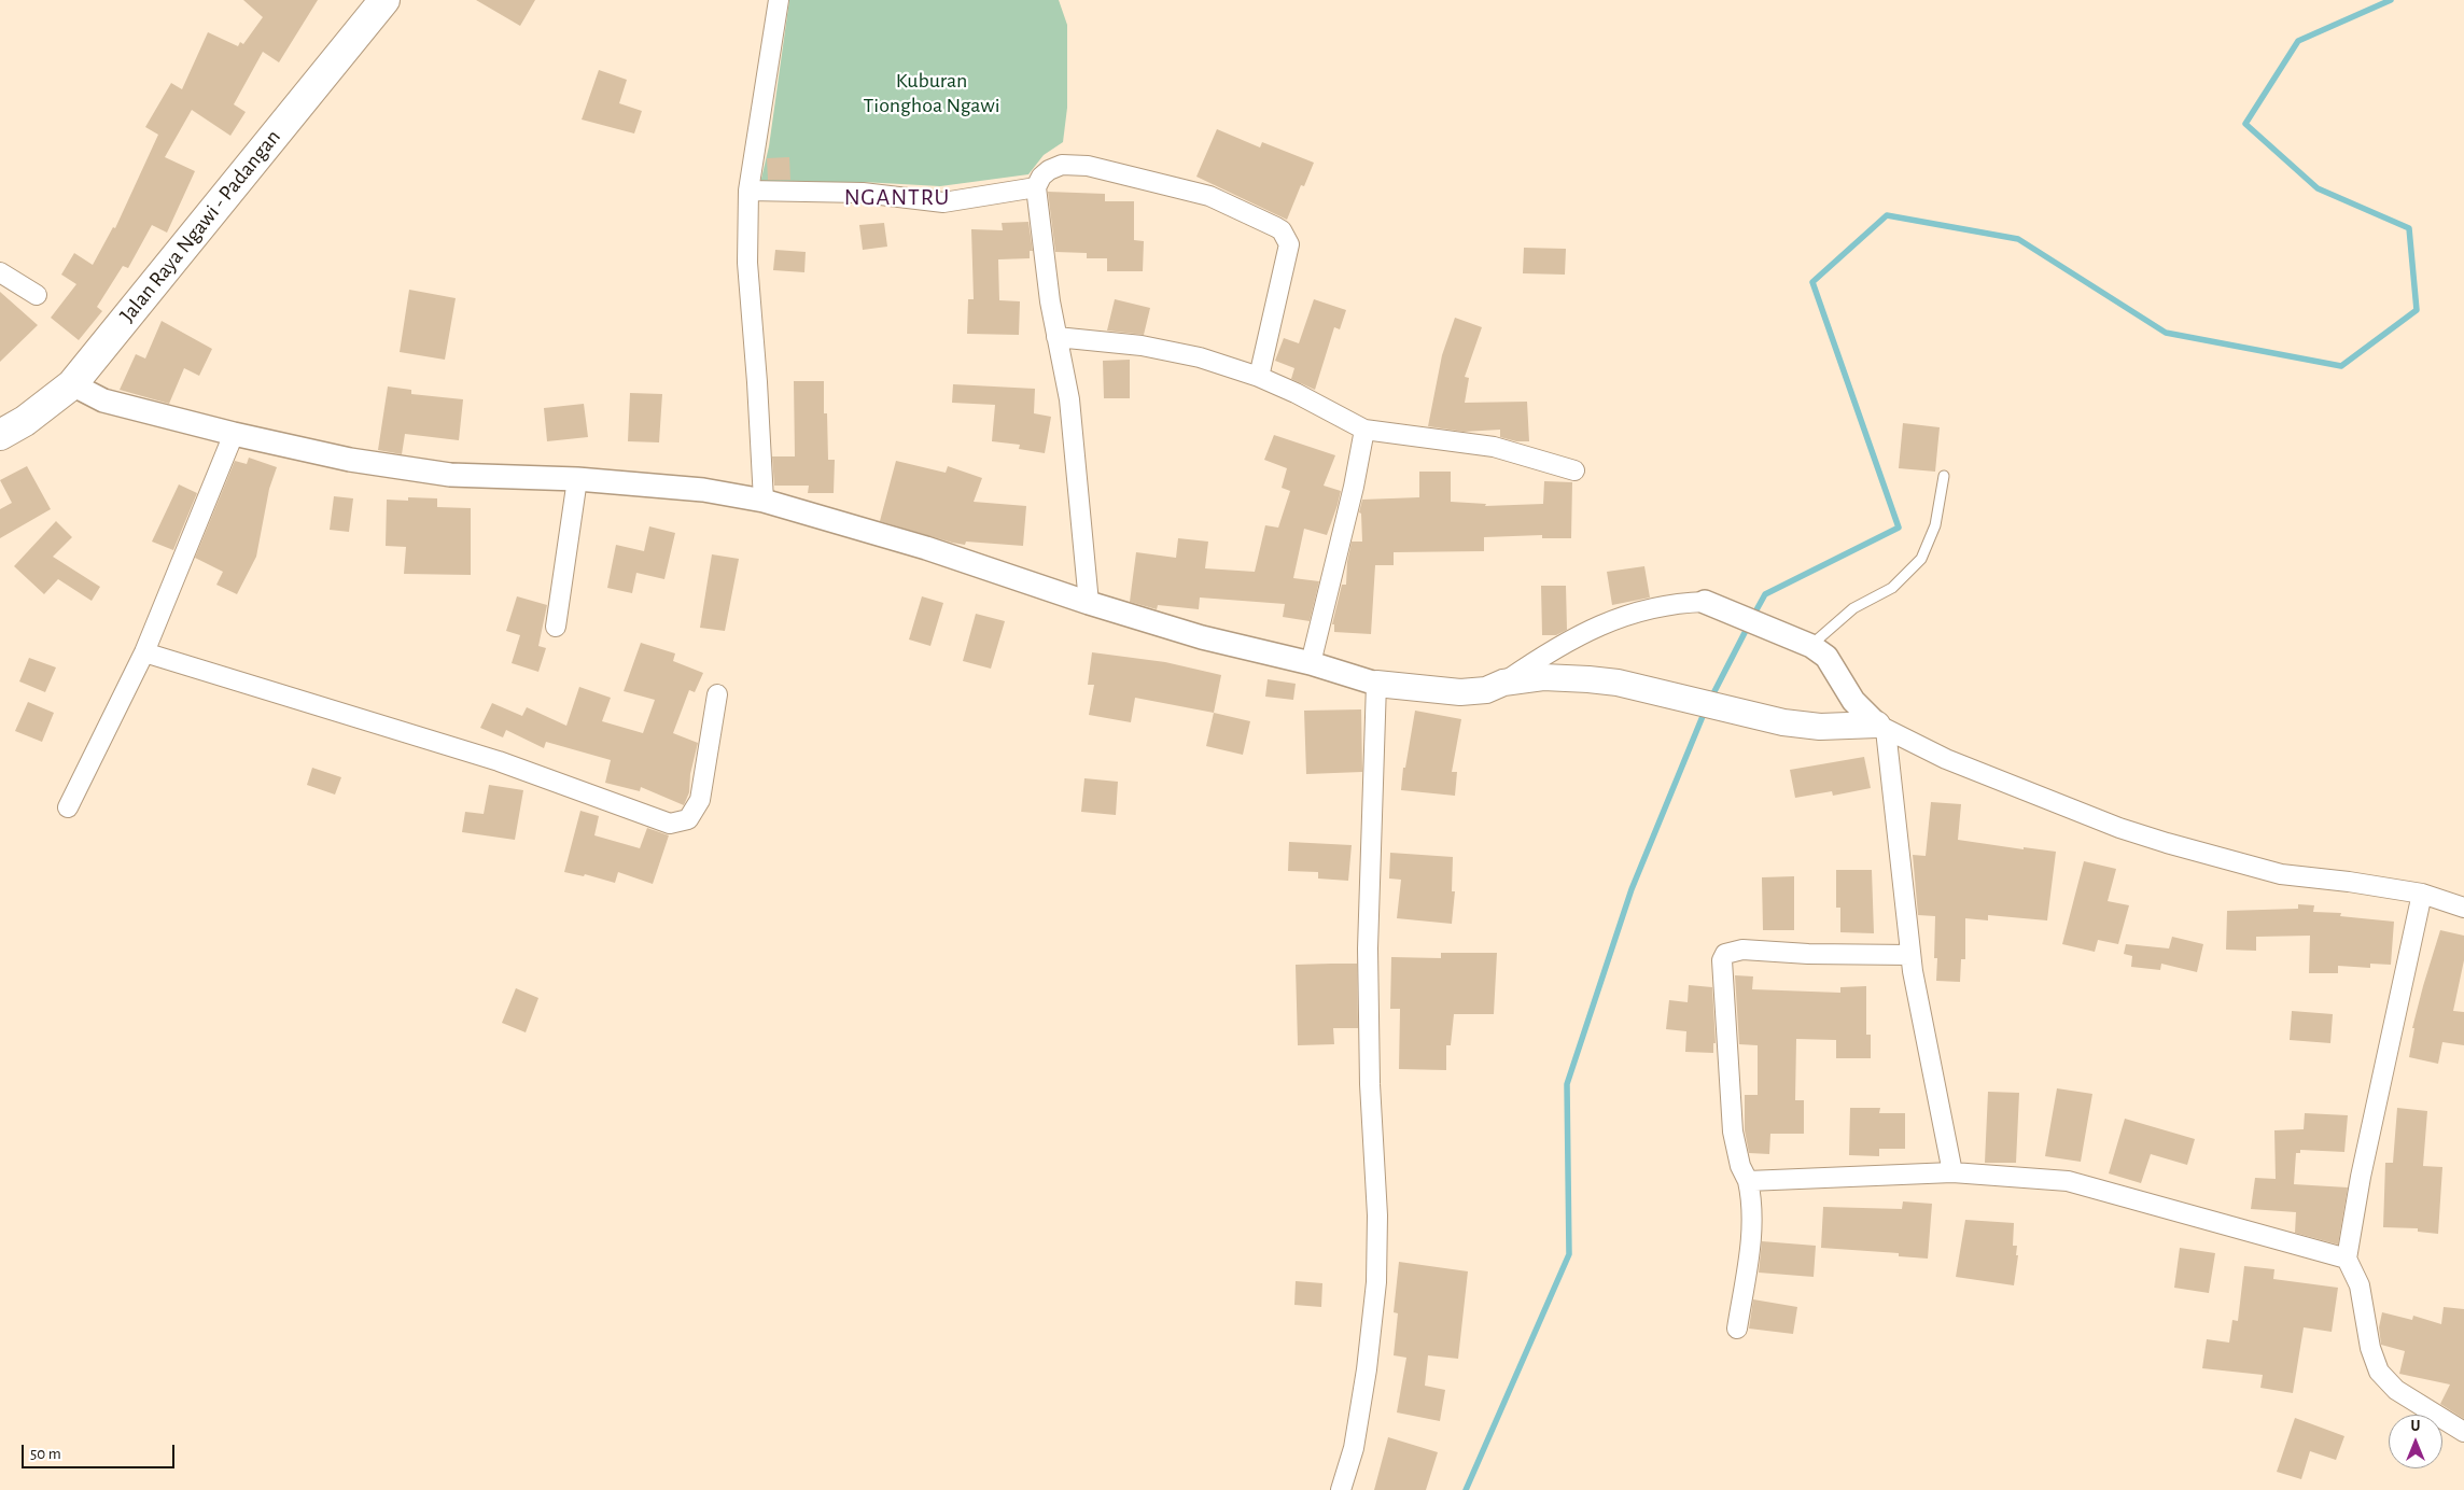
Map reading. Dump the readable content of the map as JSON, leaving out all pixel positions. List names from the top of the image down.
{
  "streets": {
    "highway": ["Jalan Raya Ngawi - Padangan"]
  },
  "districts": ["NGANTRU"],
  "parks": ["Kuburan Tionghoa Ngawi"],
  "scale_bar": "50 m",
  "north": "top"
}
